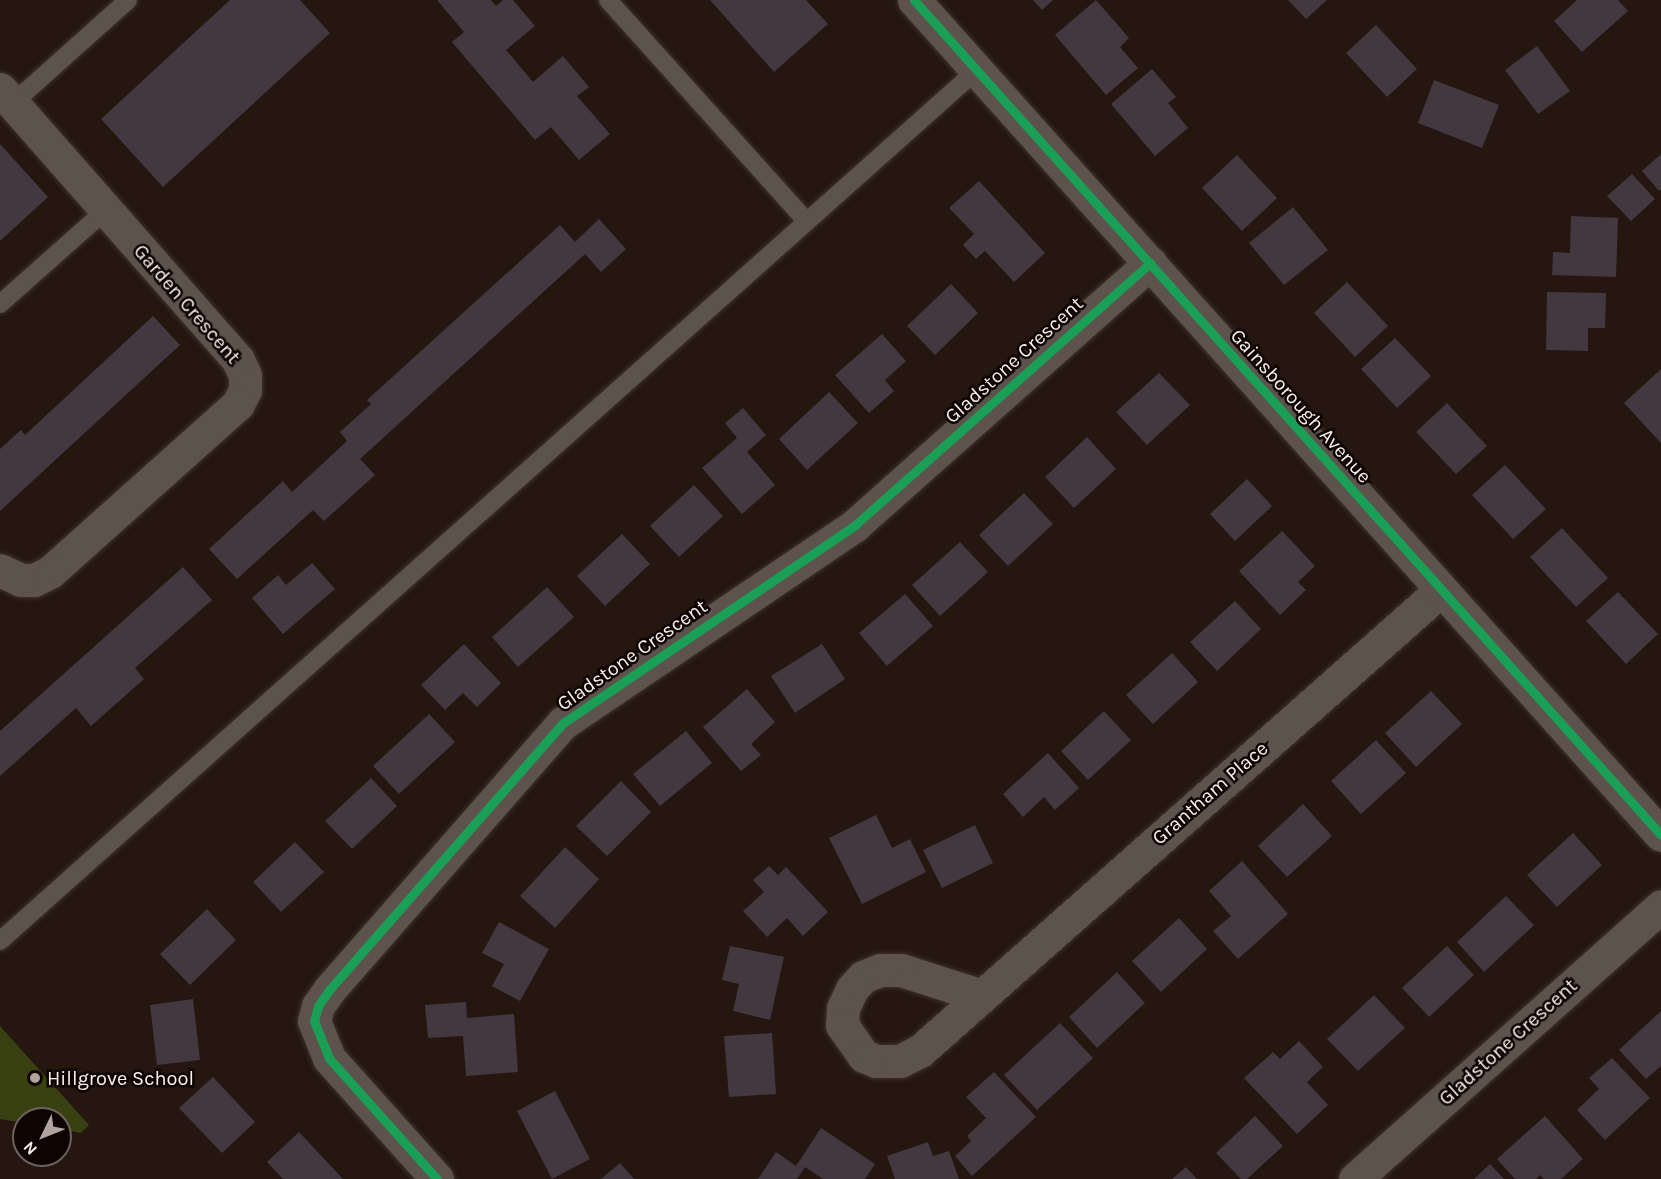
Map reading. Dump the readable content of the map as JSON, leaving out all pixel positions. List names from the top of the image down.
{
  "streets": {
    "street": [
      "Garden Crescent",
      "Gladstone Crescent",
      "Gainsborough Avenue",
      "Grantham Place"
    ]
  },
  "crossings": [
    ["Gladstone Crescent", "Gainsborough Avenue"],
    ["Gainsborough Avenue", "Grantham Place"]
  ],
  "places": ["Hillgrove School"],
  "north": "bottom left"
}
